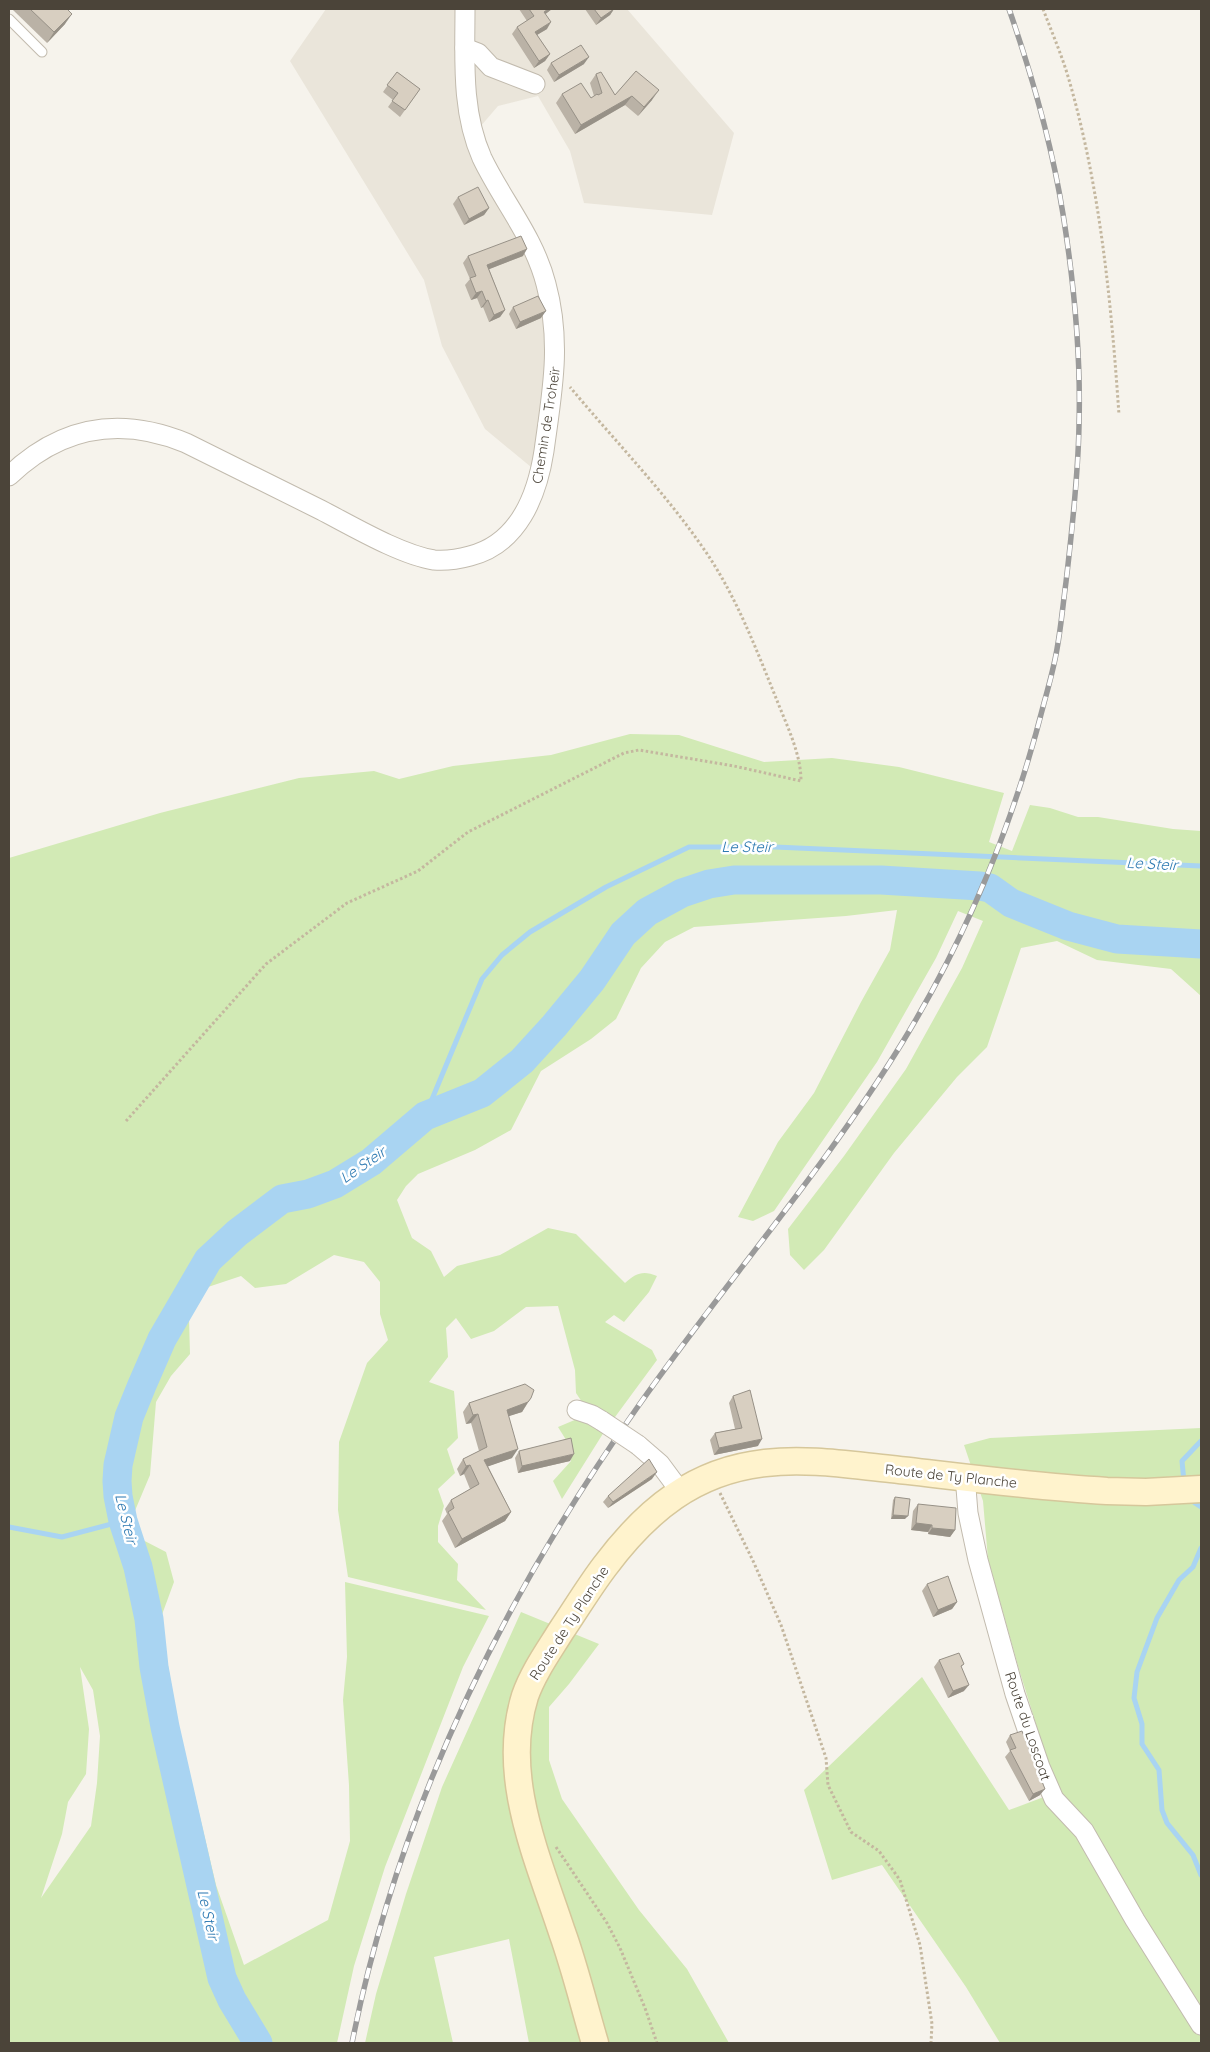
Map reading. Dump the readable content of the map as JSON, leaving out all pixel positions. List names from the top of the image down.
{
  "streets": {
    "street": ["Chemin de Troheïr", "Route de Ty Planche", "Route du Loscoat"]
  },
  "crossings": [
    ["Route de Ty Planche", "Route du Loscoat"]
  ],
  "water": ["Le Steir"]
}
